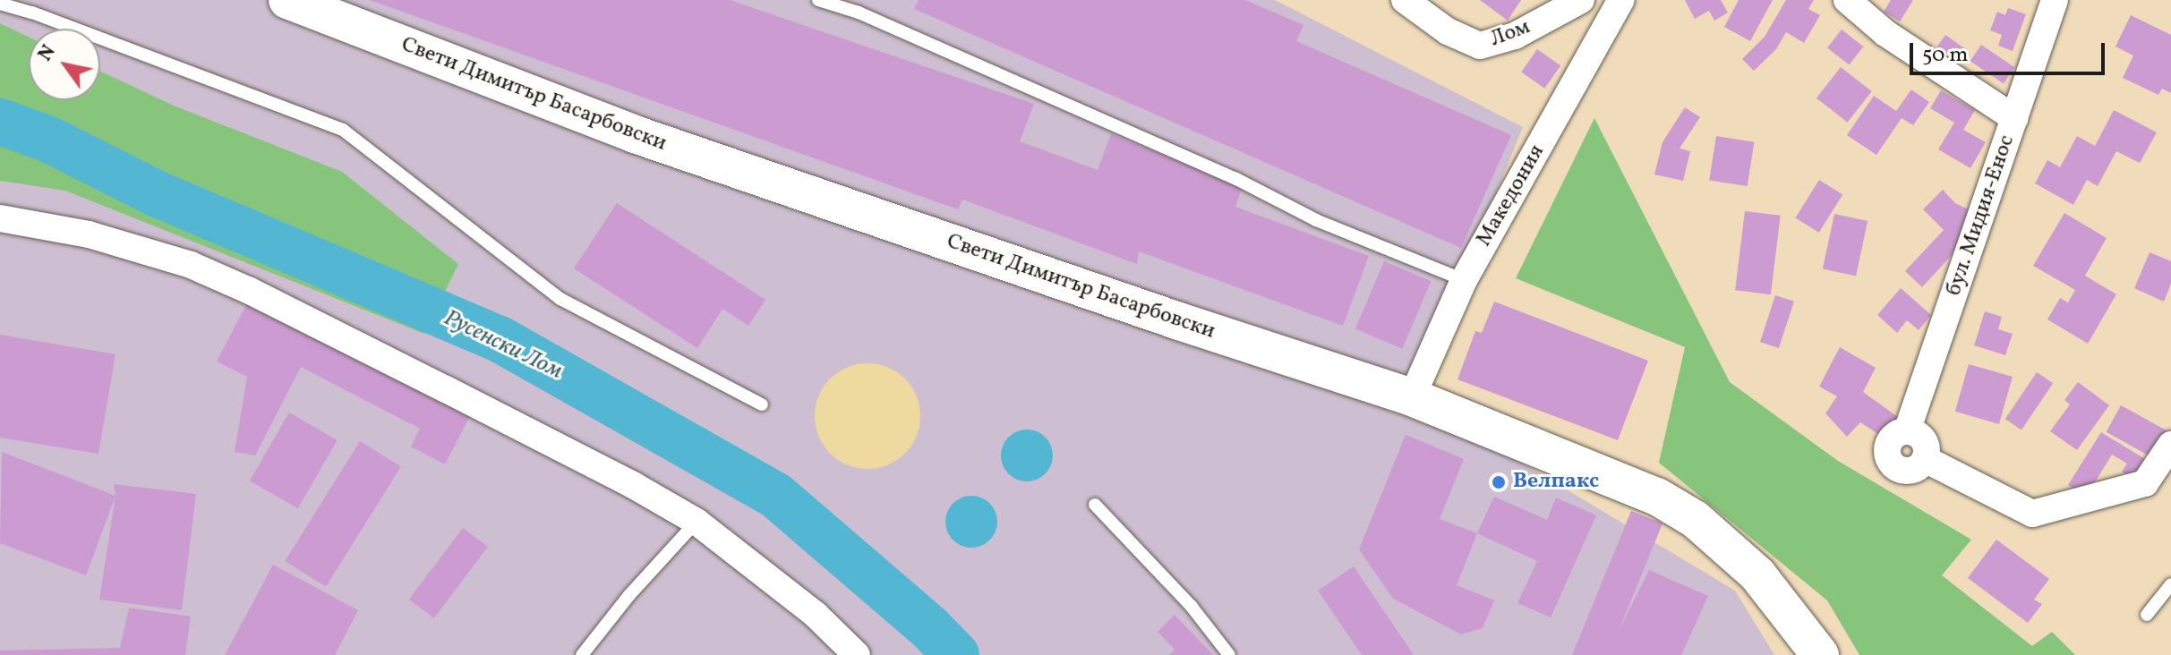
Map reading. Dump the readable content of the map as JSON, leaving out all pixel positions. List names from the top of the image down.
{
  "streets": {
    "street": [
      "Лом",
      "Свети Димитър Басарбовски",
      "Македония",
      "бул. Мидия-Енос"
    ]
  },
  "crossings": [
    ["Свети Димитър Басарбовски", "Македония"]
  ],
  "water": ["Русенски Лом"],
  "places": ["Велпакс"],
  "scale_bar": "50 m",
  "north": "top left"
}
